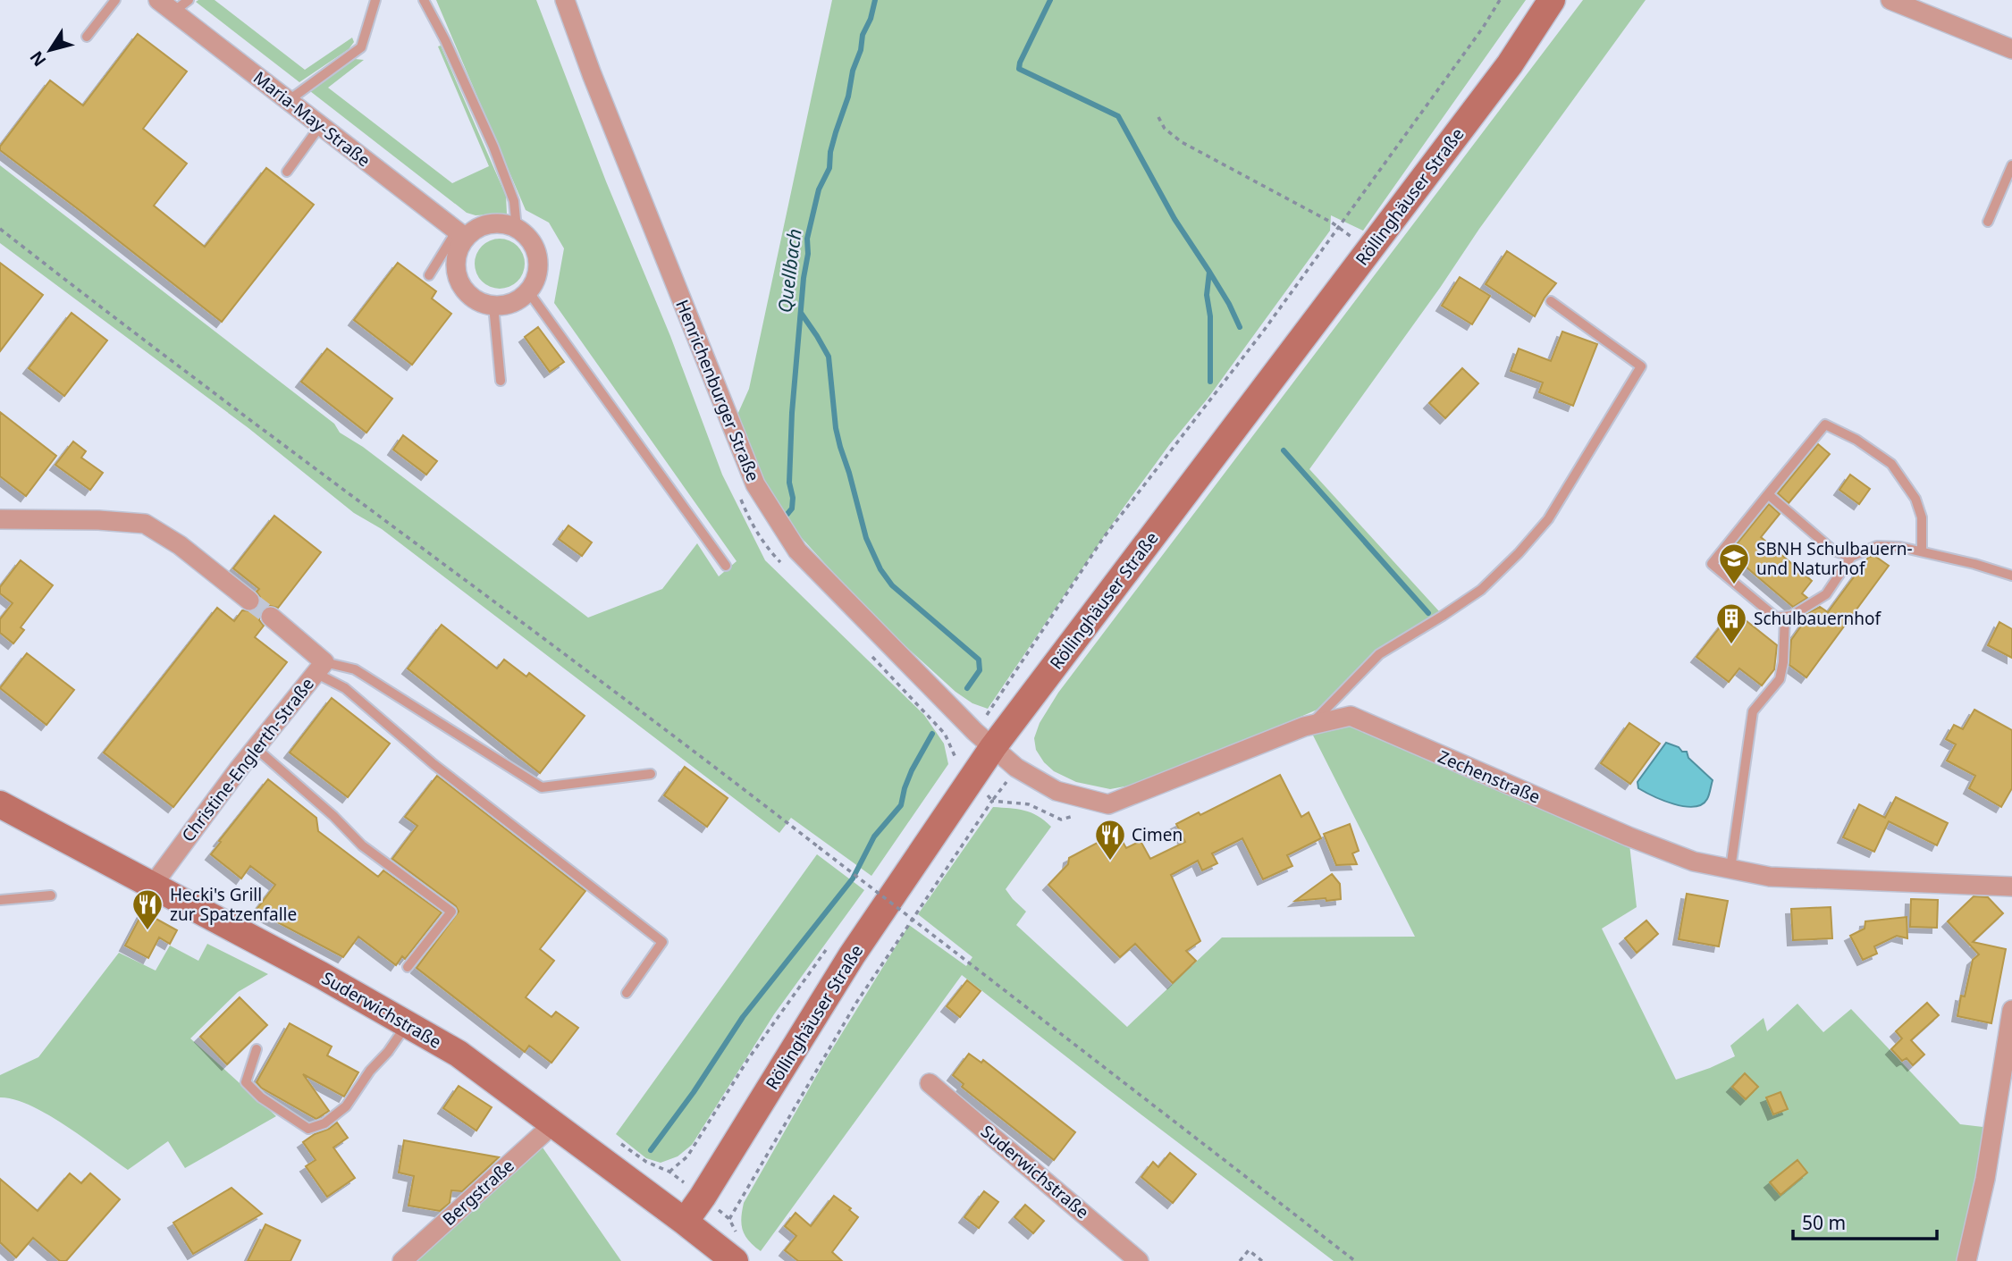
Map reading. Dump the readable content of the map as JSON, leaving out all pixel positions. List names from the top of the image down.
{
  "streets": {
    "main road": ["Röllinghäuser Straße", "Suderwichstraße"],
    "street": [
      "Maria-May-Straße",
      "Henrichenburger Straße",
      "Christine-Englerth-Straße",
      "Zechenstraße",
      "Bergstraße"
    ]
  },
  "crossings": [
    ["Röllinghäuser Straße", "Henrichenburger Straße"],
    ["Röllinghäuser Straße", "Suderwichstraße"],
    ["Christine-Englerth-Straße", "Suderwichstraße"],
    ["Suderwichstraße", "Bergstraße"]
  ],
  "water": ["Quellbach"],
  "places": {
    "school or university": ["SBNH Schulbauern- und Naturhof"],
    "building": ["Schulbauernhof"],
    "restaurant": ["Cimen", "Hecki's Grill zur Spatzenfalle"]
  },
  "scale_bar": "50 m",
  "north": "bottom left"
}
